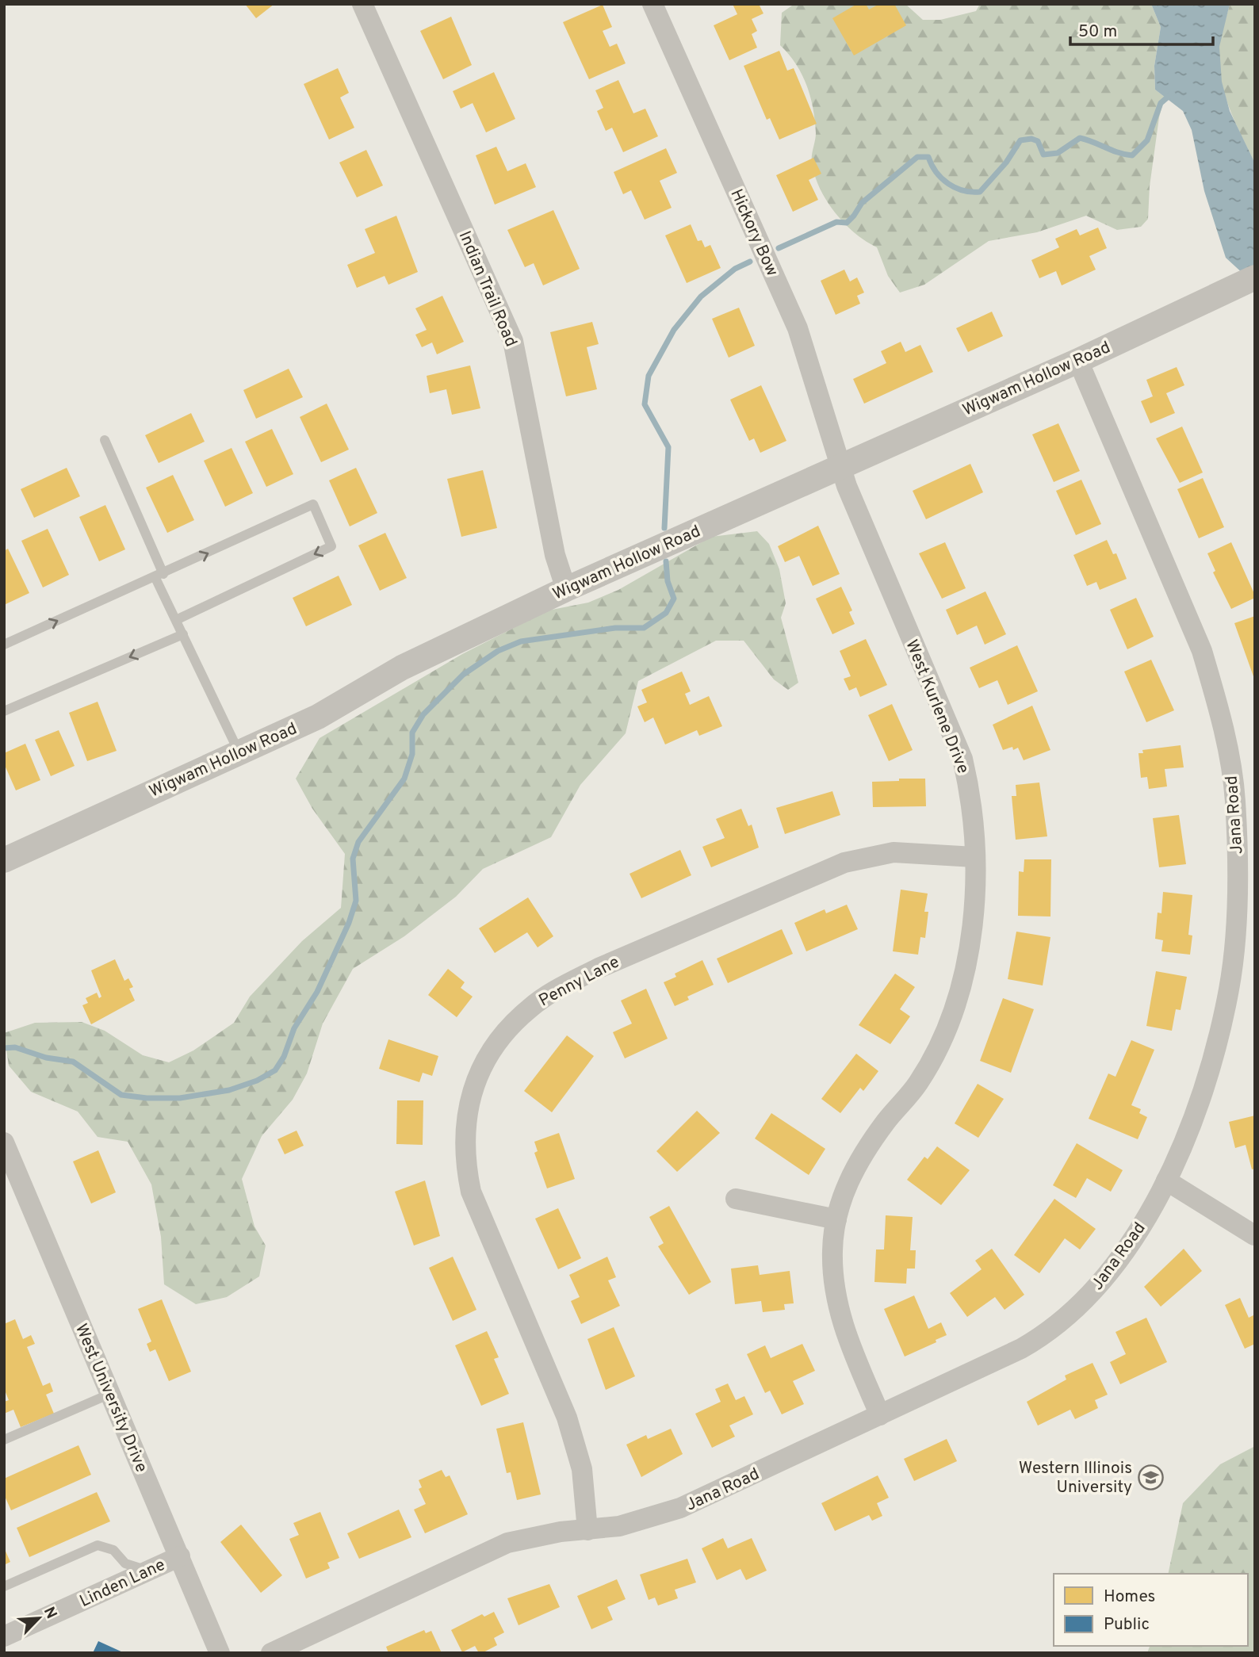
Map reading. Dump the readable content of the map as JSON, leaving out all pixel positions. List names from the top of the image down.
{
  "streets": {
    "street": [
      "Hickory Bow",
      "Indian Trail Road",
      "Wigwam Hollow Road",
      "West Kurlene Drive",
      "Jana Road",
      "Penny Lane",
      "West University Drive",
      "Linden Lane"
    ]
  },
  "crossings": [
    ["Hickory Bow", "Wigwam Hollow Road"],
    ["Hickory Bow", "West Kurlene Drive"],
    ["Indian Trail Road", "Wigwam Hollow Road"],
    ["Wigwam Hollow Road", "West Kurlene Drive"],
    ["Wigwam Hollow Road", "Jana Road"],
    ["West Kurlene Drive", "Jana Road"],
    ["West Kurlene Drive", "Penny Lane"],
    ["Jana Road", "Penny Lane"],
    ["West University Drive", "Linden Lane"]
  ],
  "places": {
    "school or university": ["Western Illinois University"]
  },
  "legend": ["Homes", "Public"],
  "scale_bar": "50 m",
  "north": "top right"
}
